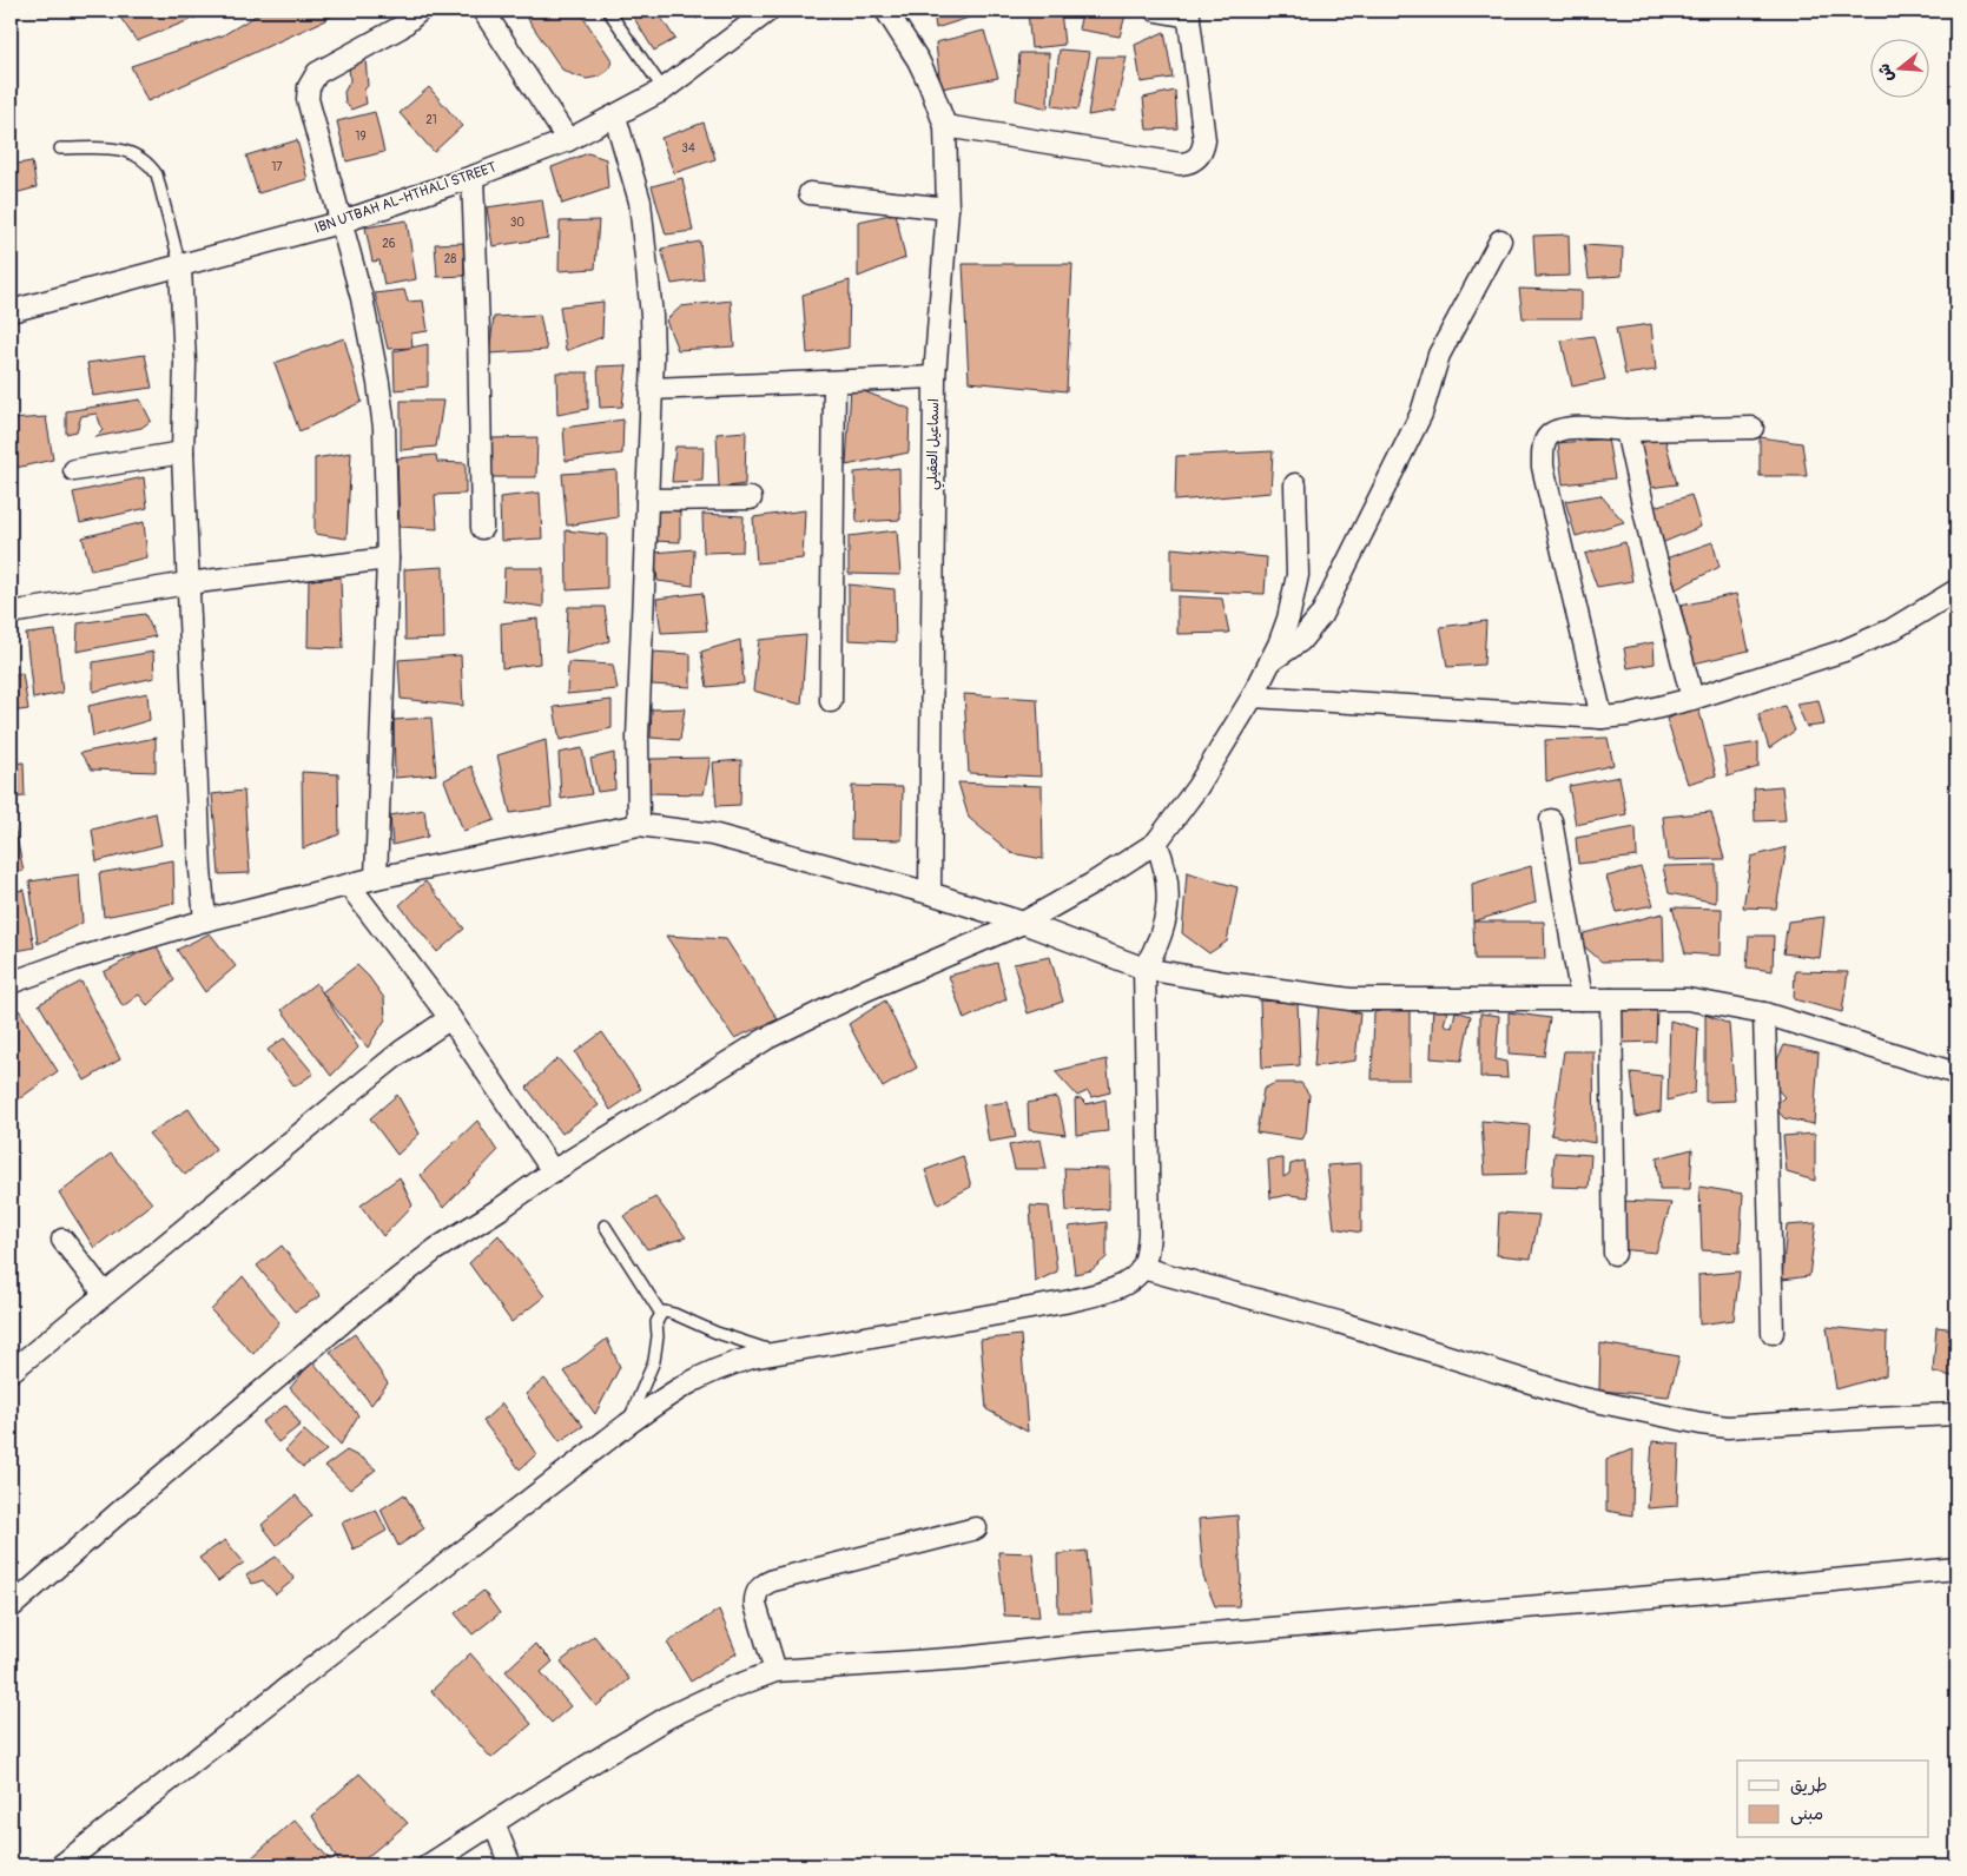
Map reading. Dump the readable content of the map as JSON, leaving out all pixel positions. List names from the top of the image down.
{
  "streets": {
    "street": ["IBN UTBAH AL-HTHALI STREET", "اسماعيل العقيلي"]
  },
  "house_numbers": [
    "21",
    "19",
    "34",
    "17",
    "30",
    "26",
    "28"
  ],
  "legend": ["طريق", "مبنى"],
  "north": "left"
}
